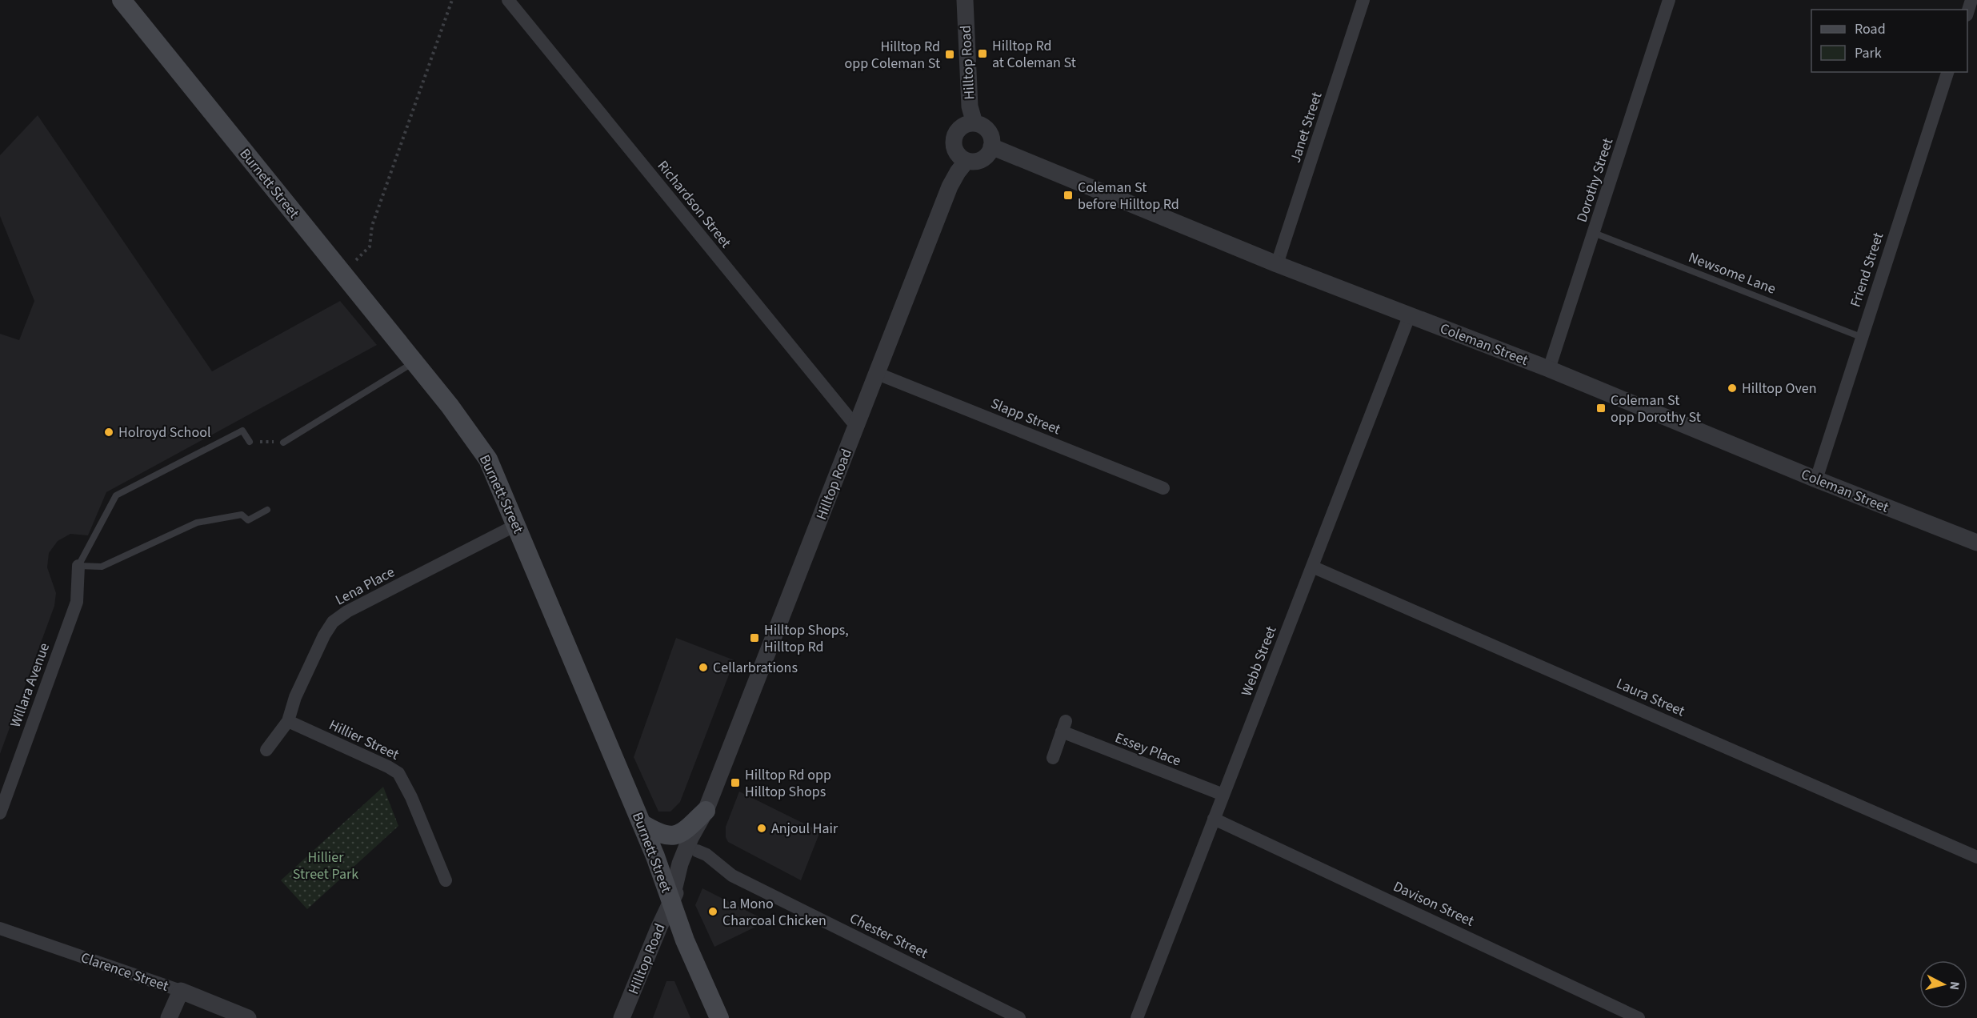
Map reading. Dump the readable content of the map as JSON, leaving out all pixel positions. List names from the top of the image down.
{
  "streets": {
    "main road": ["Burnett Street"],
    "street": [
      "Hilltop Road",
      "Janet Street",
      "Dorothy Street",
      "Richardson Street",
      "Friend Street",
      "Coleman Street",
      "Slapp Street",
      "Lena Place",
      "Webb Street",
      "Willara Avenue",
      "Laura Street",
      "Hillier Street",
      "Essey Place",
      "Davison Street",
      "Chester Street",
      "Clarence Street"
    ],
    "lane": ["Newsome Lane"]
  },
  "crossings": [
    ["Hilltop Road", "Burnett Street"],
    ["Hilltop Road", "Richardson Street"],
    ["Hilltop Road", "Coleman Street"],
    ["Hilltop Road", "Slapp Street"],
    ["Hilltop Road", "Chester Street"],
    ["Janet Street", "Coleman Street"],
    ["Dorothy Street", "Newsome Lane"],
    ["Dorothy Street", "Coleman Street"],
    ["Burnett Street", "Lena Place"],
    ["Friend Street", "Newsome Lane"],
    ["Friend Street", "Coleman Street"],
    ["Coleman Street", "Webb Street"],
    ["Lena Place", "Hillier Street"],
    ["Webb Street", "Laura Street"],
    ["Webb Street", "Essey Place"],
    ["Webb Street", "Davison Street"]
  ],
  "parks": ["Hillier Street Park"],
  "places": {
    "transit": [
      "Hilltop Rd at Coleman St",
      "Hilltop Rd opp Coleman St",
      "Coleman St before Hilltop Rd",
      "Coleman St opp Dorothy St",
      "Hilltop Shops, Hilltop Rd",
      "Hilltop Rd opp Hilltop Shops"
    ],
    "other": [
      "Hilltop Oven",
      "Holroyd School",
      "Cellarbrations",
      "Anjoul Hair",
      "La Mono Charcoal Chicken"
    ]
  },
  "legend": ["Road", "Park"],
  "north": "right"
}
